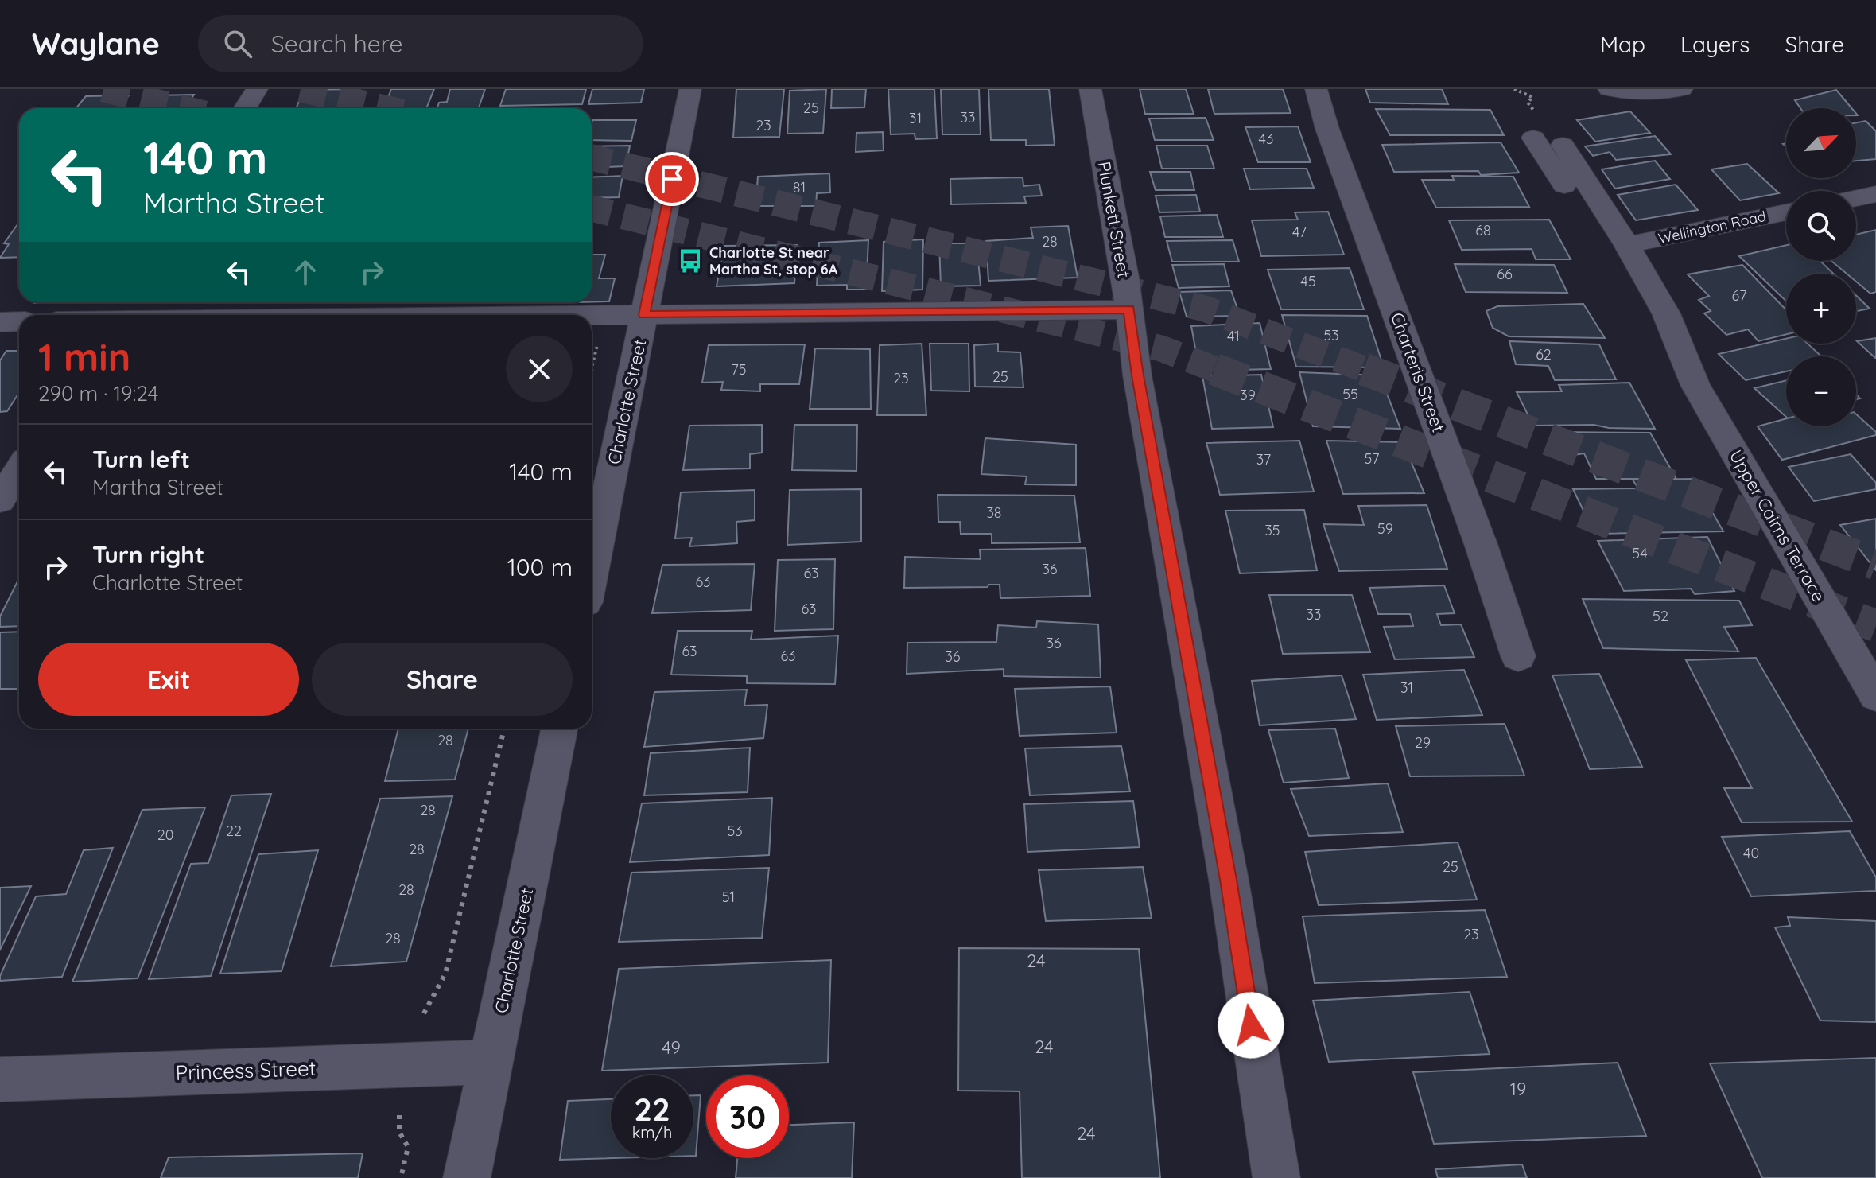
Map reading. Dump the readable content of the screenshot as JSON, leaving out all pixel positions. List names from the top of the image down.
{
  "streets": {
    "street": [
      "Plunkett Street",
      "Wellington Road",
      "Charteris Street",
      "Charlotte Street",
      "Upper Cairns Terrace",
      "Princess Street"
    ]
  },
  "crossings": [
    ["Wellington Road", "Upper Cairns Terrace"],
    ["Charlotte Street", "Princess Street"]
  ],
  "places": {
    "bus stop": ["Charlotte St near Martha St, stop 6A"]
  },
  "house_numbers": [
    "25",
    "33",
    "31",
    "23",
    "43",
    "81",
    "68",
    "47",
    "28",
    "66",
    "45",
    "67",
    "53",
    "41",
    "62",
    "75",
    "25",
    "23",
    "55",
    "39",
    "57",
    "37",
    "38",
    "59",
    "35",
    "54",
    "36",
    "63",
    "63",
    "63",
    "33",
    "52",
    "36",
    "63",
    "63",
    "36",
    "31",
    "28",
    "29",
    "28",
    "22",
    "53",
    "20",
    "28",
    "40",
    "25",
    "28",
    "51",
    "23",
    "28",
    "24",
    "24",
    "49",
    "19",
    "24"
  ],
  "north": "top right",
  "page": {
    "header": "Waylane",
    "search": "Search here",
    "nav": ["Map", "Layers", "Share"],
    "map_buttons": ["+", "−"],
    "turn": ["140 m", "Martha Street"],
    "heading": ["1 min", "290 m · 19:24"],
    "list": [
      {
        "name": "Turn left",
        "note": "Martha Street",
        "value": "140 m"
      },
      {
        "name": "Turn right",
        "note": "Charlotte Street",
        "value": "100 m"
      }
    ],
    "buttons": ["Exit", "Share"],
    "speed": "22 km/h",
    "limit": "30"
  }
}
